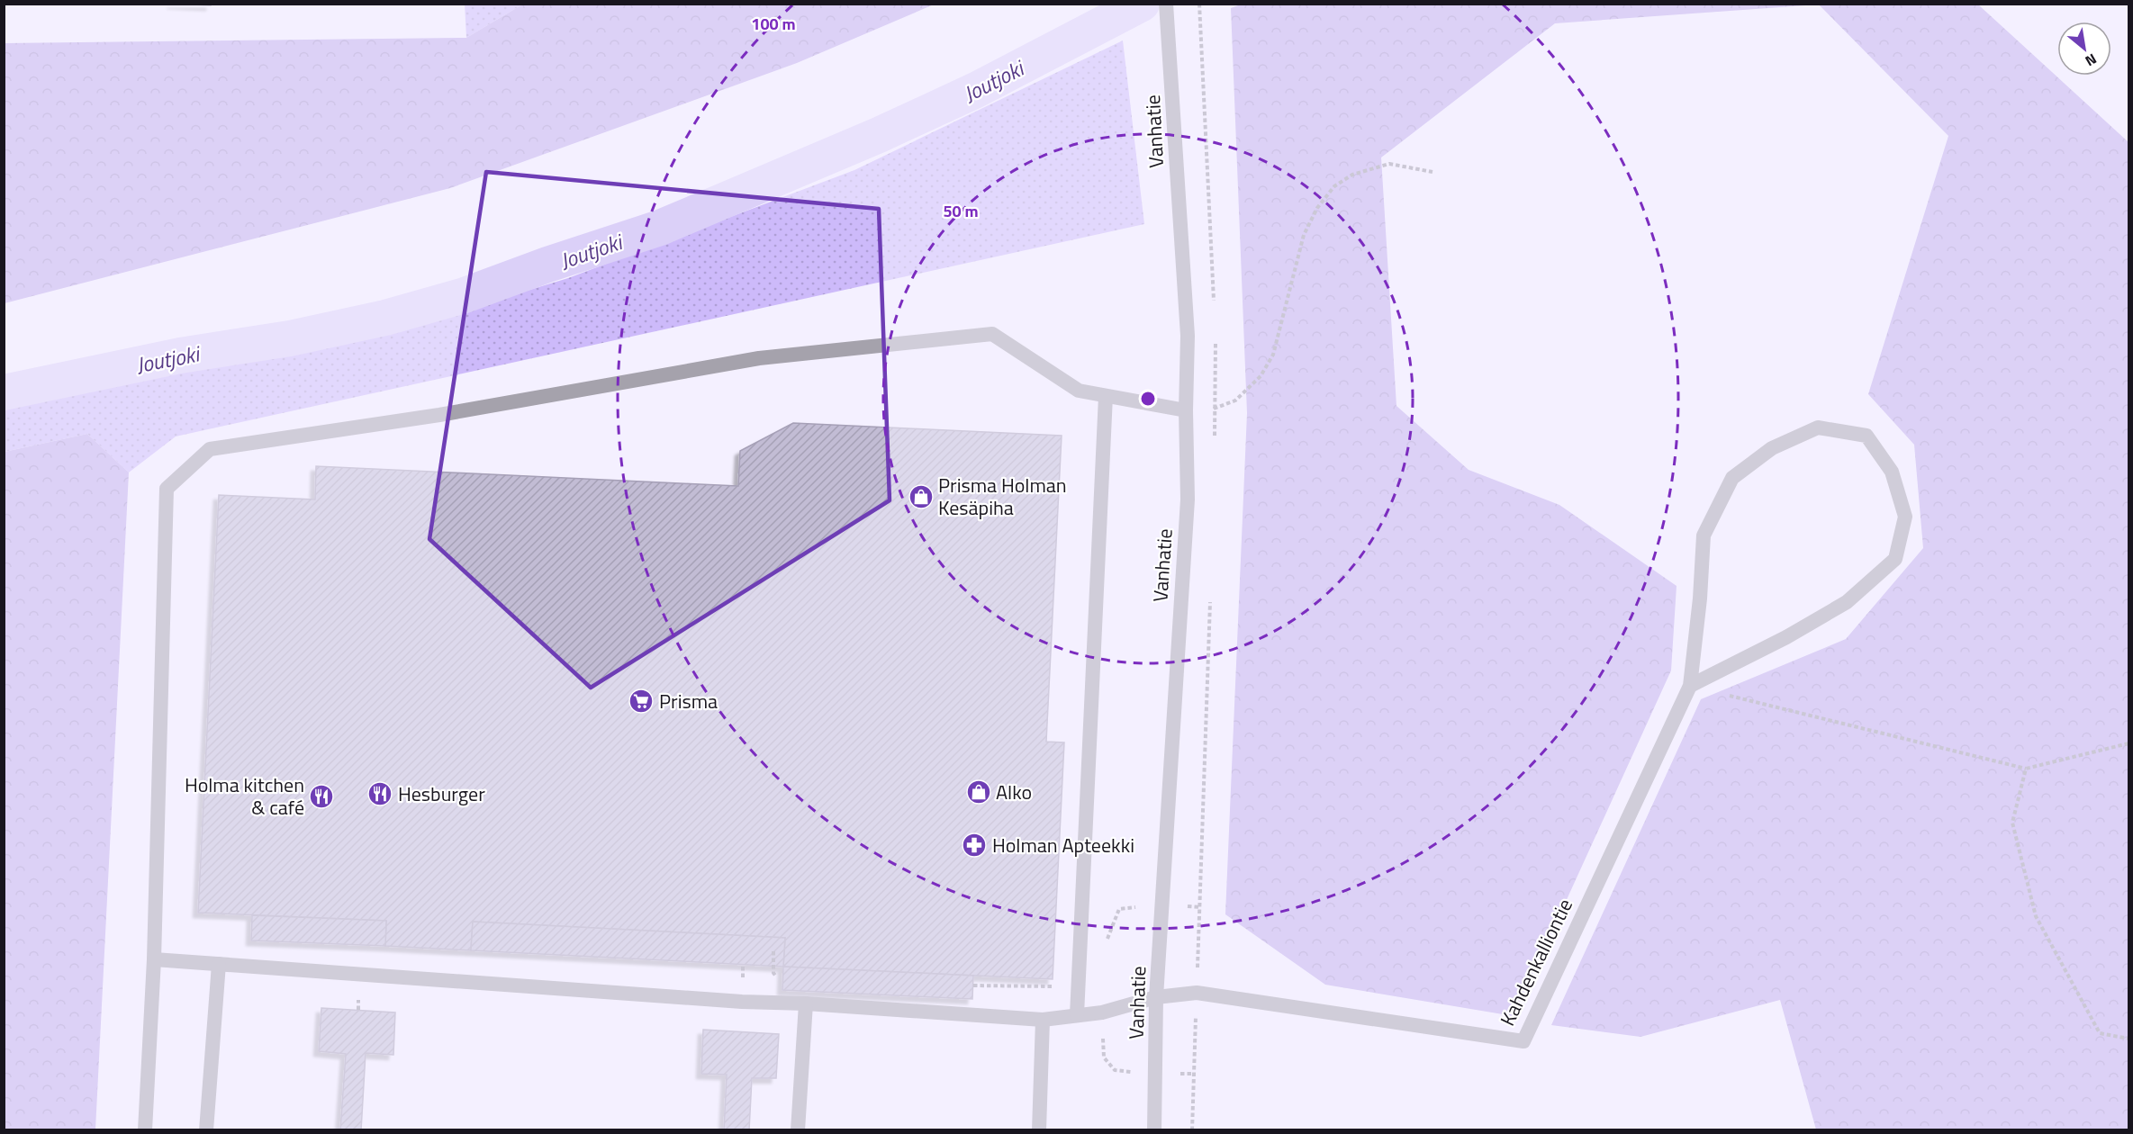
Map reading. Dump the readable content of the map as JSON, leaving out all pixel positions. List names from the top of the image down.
{
  "streets": {
    "street": ["Vanhatie", "Kahdenkalliontie"]
  },
  "crossings": [
    ["Vanhatie", "Kahdenkalliontie"]
  ],
  "water": ["Joutjoki"],
  "places": {
    "shop": ["Prisma Holman Kesäpiha", "Alko"],
    "supermarket": ["Prisma"],
    "restaurant": ["Hesburger", "Holma kitchen & café"],
    "pharmacy": ["Holman Apteekki"]
  },
  "north": "bottom right",
  "rings": ["100 m", "50 m"]
}
